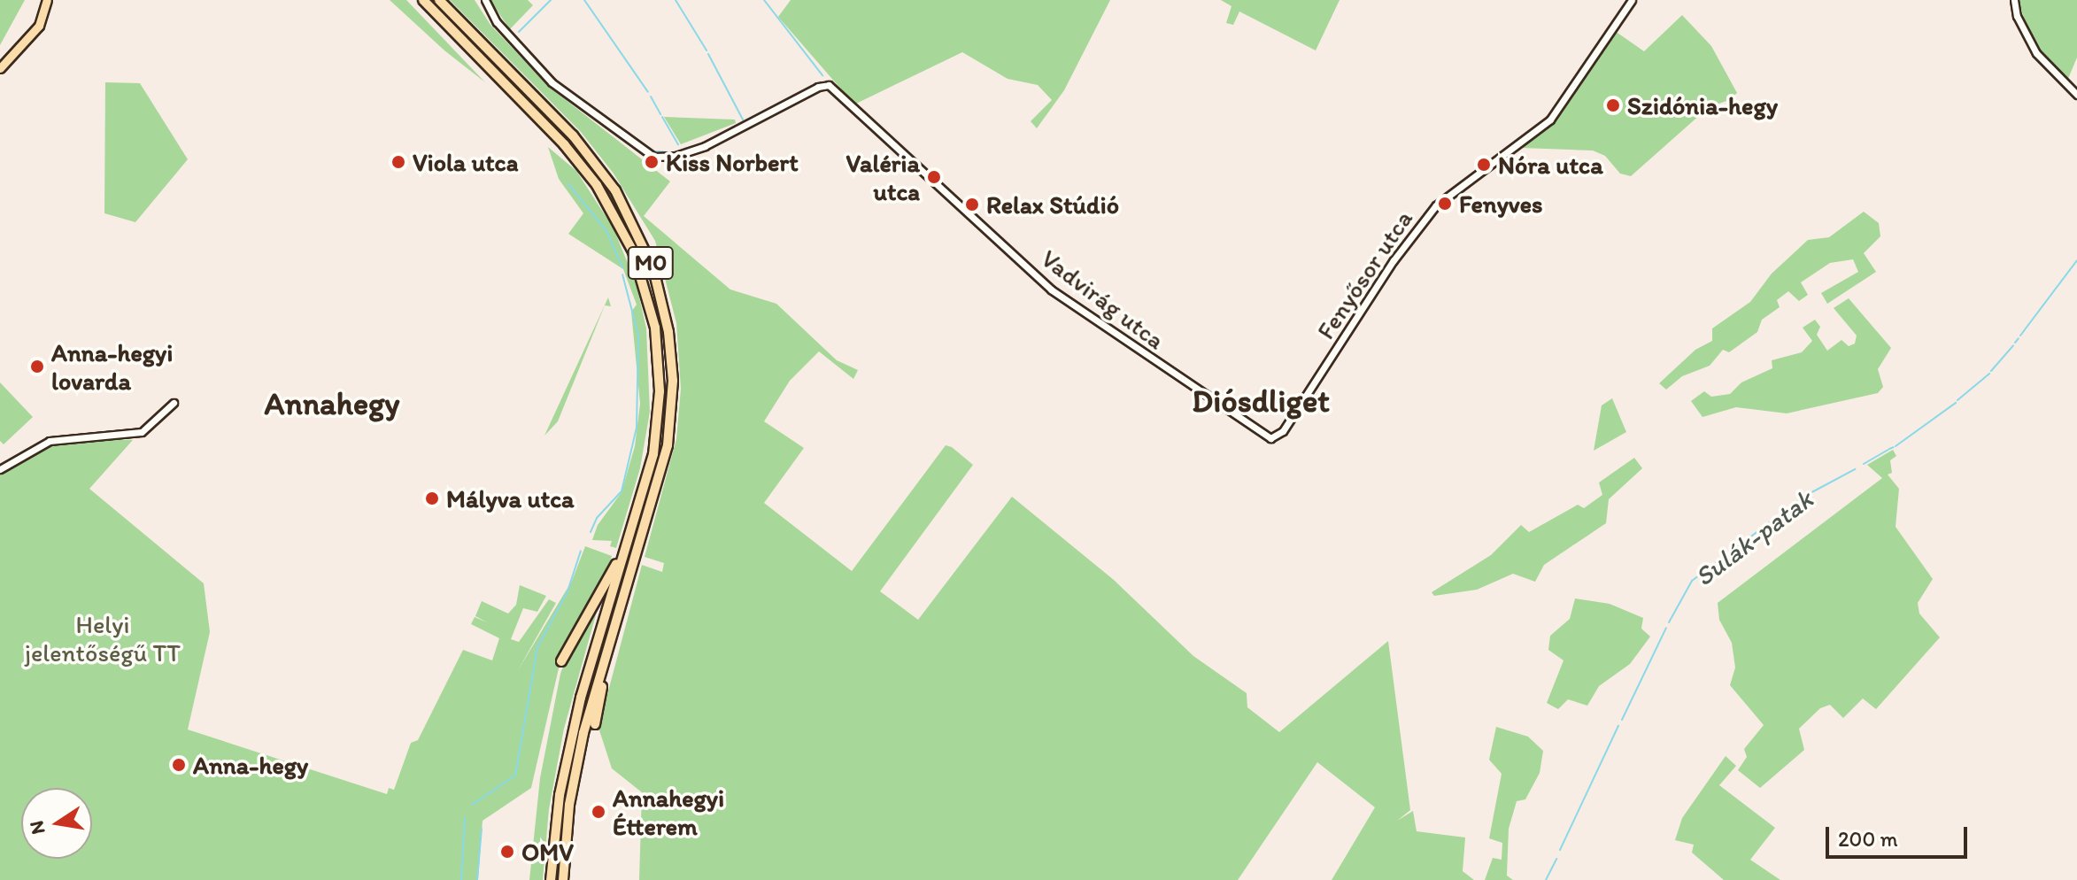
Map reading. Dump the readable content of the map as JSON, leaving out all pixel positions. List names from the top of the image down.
{
  "streets": {
    "highway": ["M0"],
    "street": ["Fenyősor utca", "Vadvirág utca"]
  },
  "crossings": [
    ["Fenyősor utca", "Vadvirág utca"]
  ],
  "districts": ["Diósdliget", "Annahegy"],
  "water": ["Sulák-patak"],
  "parks": ["Helyi jelentőségű TT"],
  "places": [
    "Szidónia-hegy",
    "Viola utca",
    "Kiss Norbert",
    "Nóra utca",
    "Valéria utca",
    "Fenyves",
    "Relax Stúdió",
    "Anna-hegyi lovarda",
    "Mályva utca",
    "Anna-hegy",
    "Annahegyi Étterem",
    "OMV"
  ],
  "scale_bar": "200 m",
  "north": "left"
}
